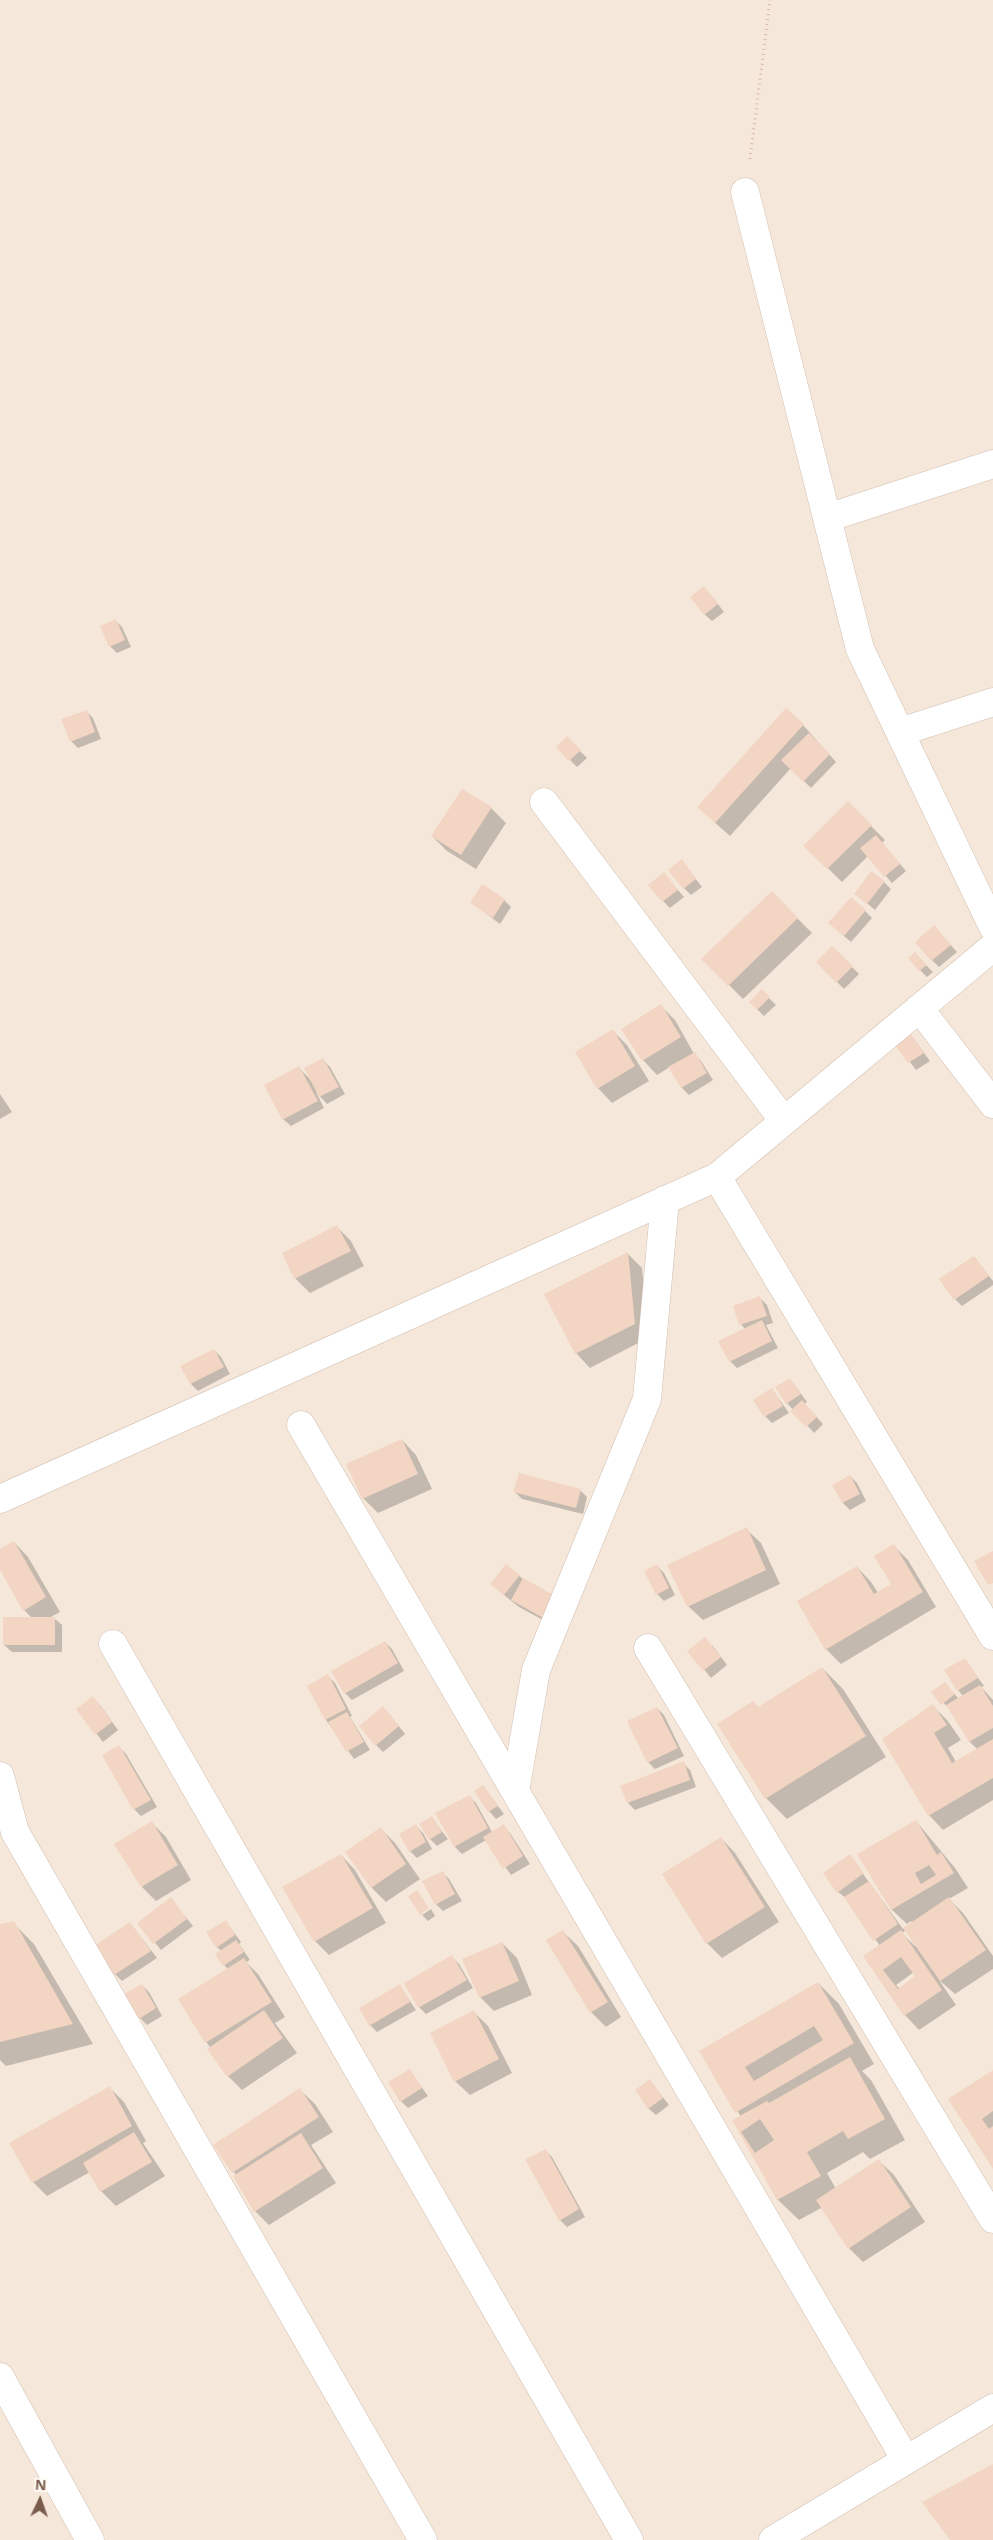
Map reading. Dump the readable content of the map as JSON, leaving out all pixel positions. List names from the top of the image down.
{
  "north": "top"
}
